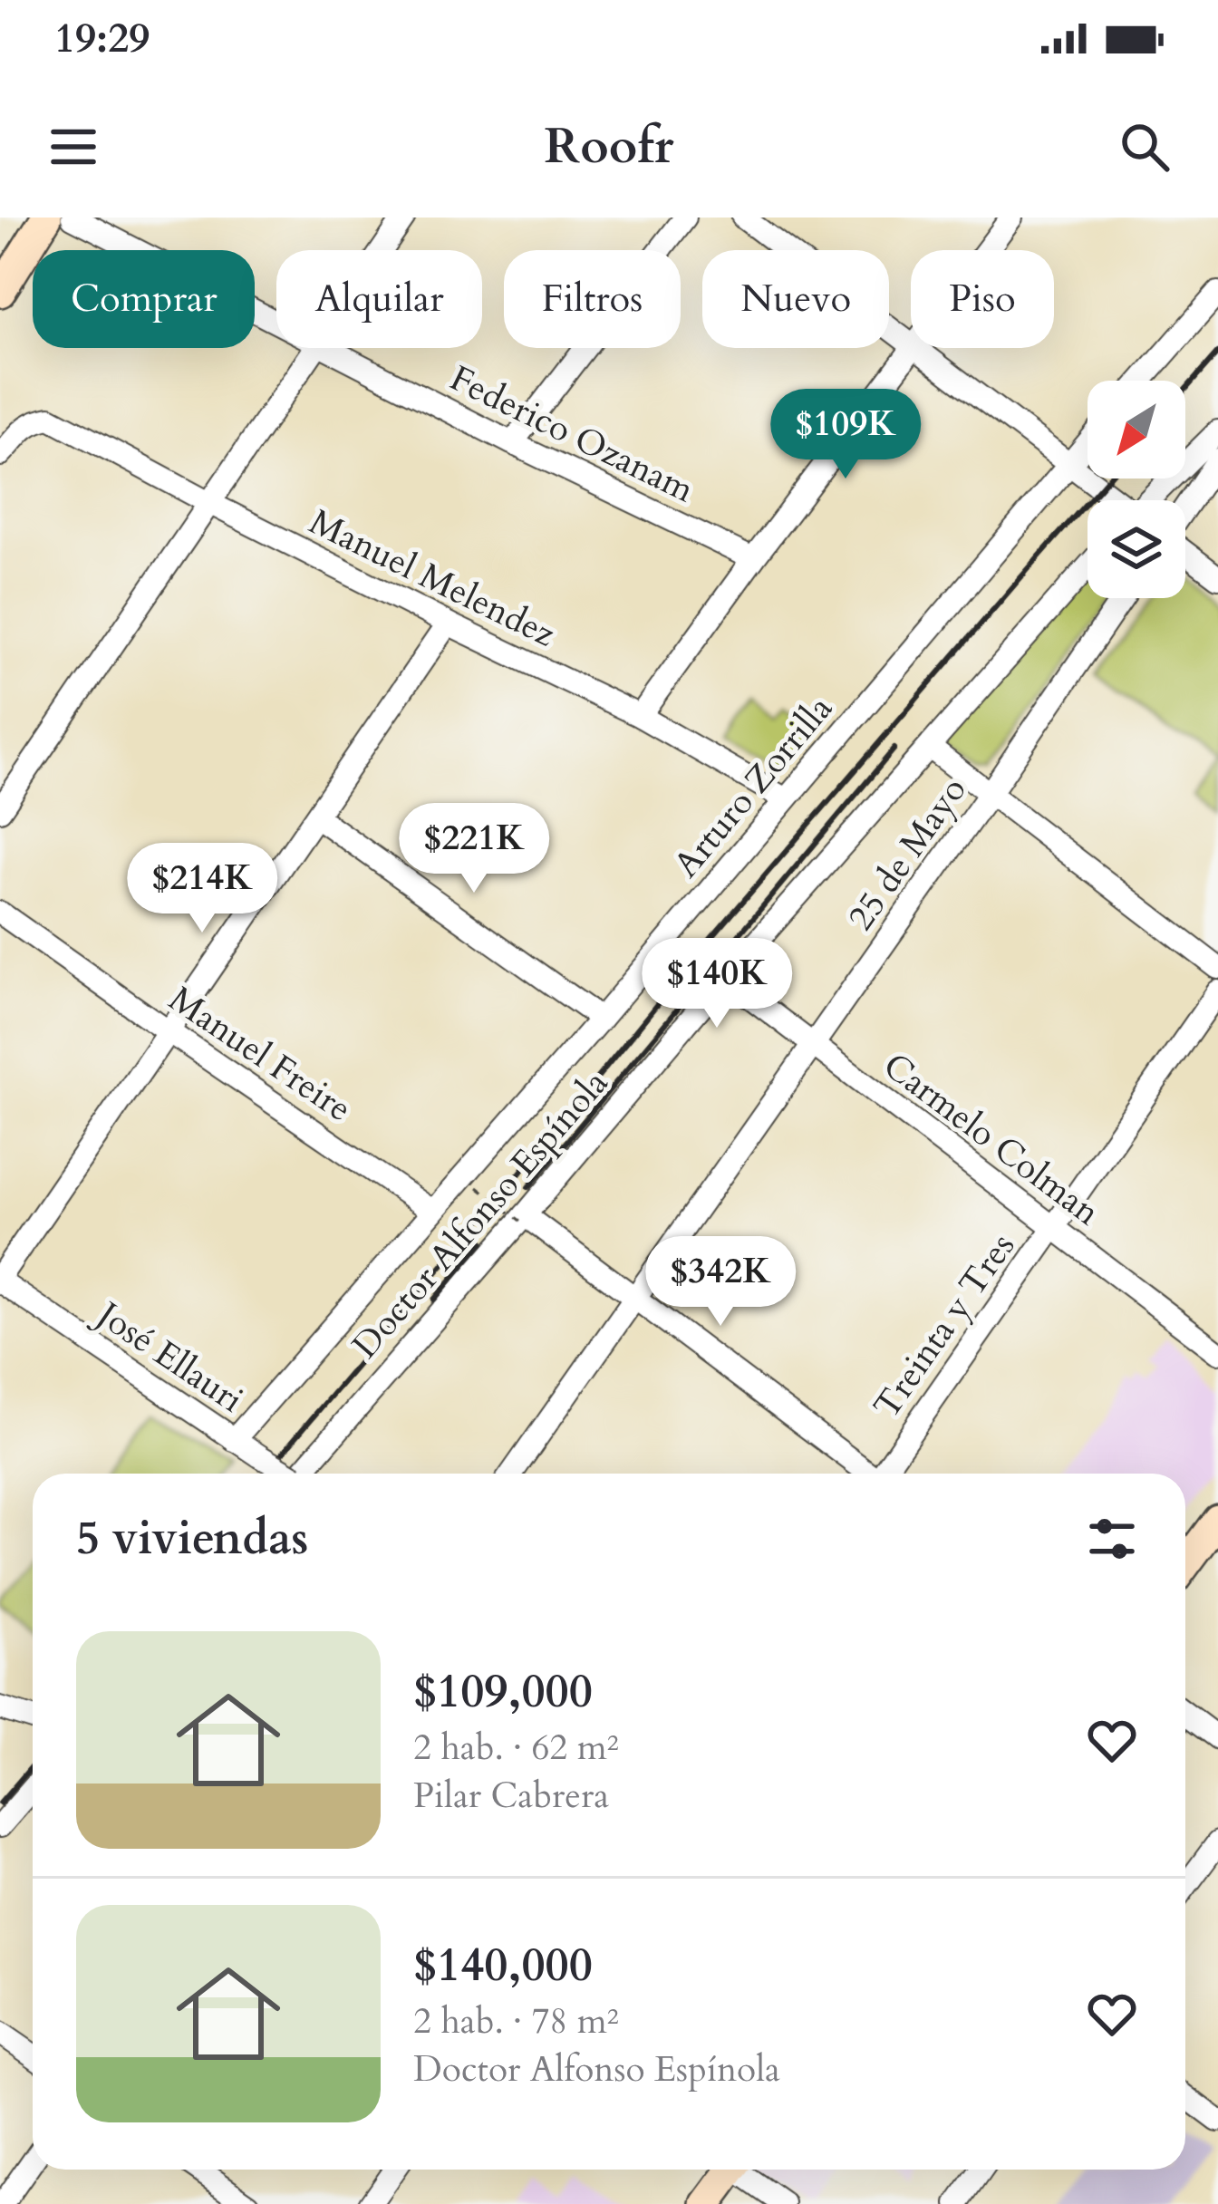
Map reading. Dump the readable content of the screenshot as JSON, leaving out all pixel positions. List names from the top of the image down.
{
  "streets": {
    "street": [
      "Federico Ozanam",
      "Manuel Melendez",
      "Arturo Zorrilla",
      "25 de Mayo",
      "Manuel Freire",
      "Carmelo Colman",
      "Doctor Alfonso Espínola",
      "Treinta y Tres",
      "José Ellauri"
    ]
  },
  "crossings": [
    ["Manuel Melendez", "Arturo Zorrilla"],
    ["Arturo Zorrilla", "Manuel Freire"],
    ["Arturo Zorrilla", "José Ellauri"],
    ["25 de Mayo", "Carmelo Colman"],
    ["Carmelo Colman", "Doctor Alfonso Espínola"],
    ["Carmelo Colman", "Treinta y Tres"]
  ],
  "north": "bottom left",
  "page": {
    "status": "19:29",
    "header": "Roofr",
    "chip": [
      "Comprar",
      "Alquilar",
      "Filtros",
      "Nuevo",
      "Piso"
    ],
    "price": [
      "$109K",
      "$221K",
      "$214K",
      "$140K",
      "$342K"
    ],
    "heading": "5 viviendas",
    "list": [
      {
        "name": "$109,000",
        "note": "2 hab. · 62 m² · Pilar Cabrera"
      },
      {
        "name": "$140,000",
        "note": "2 hab. · 78 m² · Doctor Alfonso Espínola"
      }
    ]
  }
}
